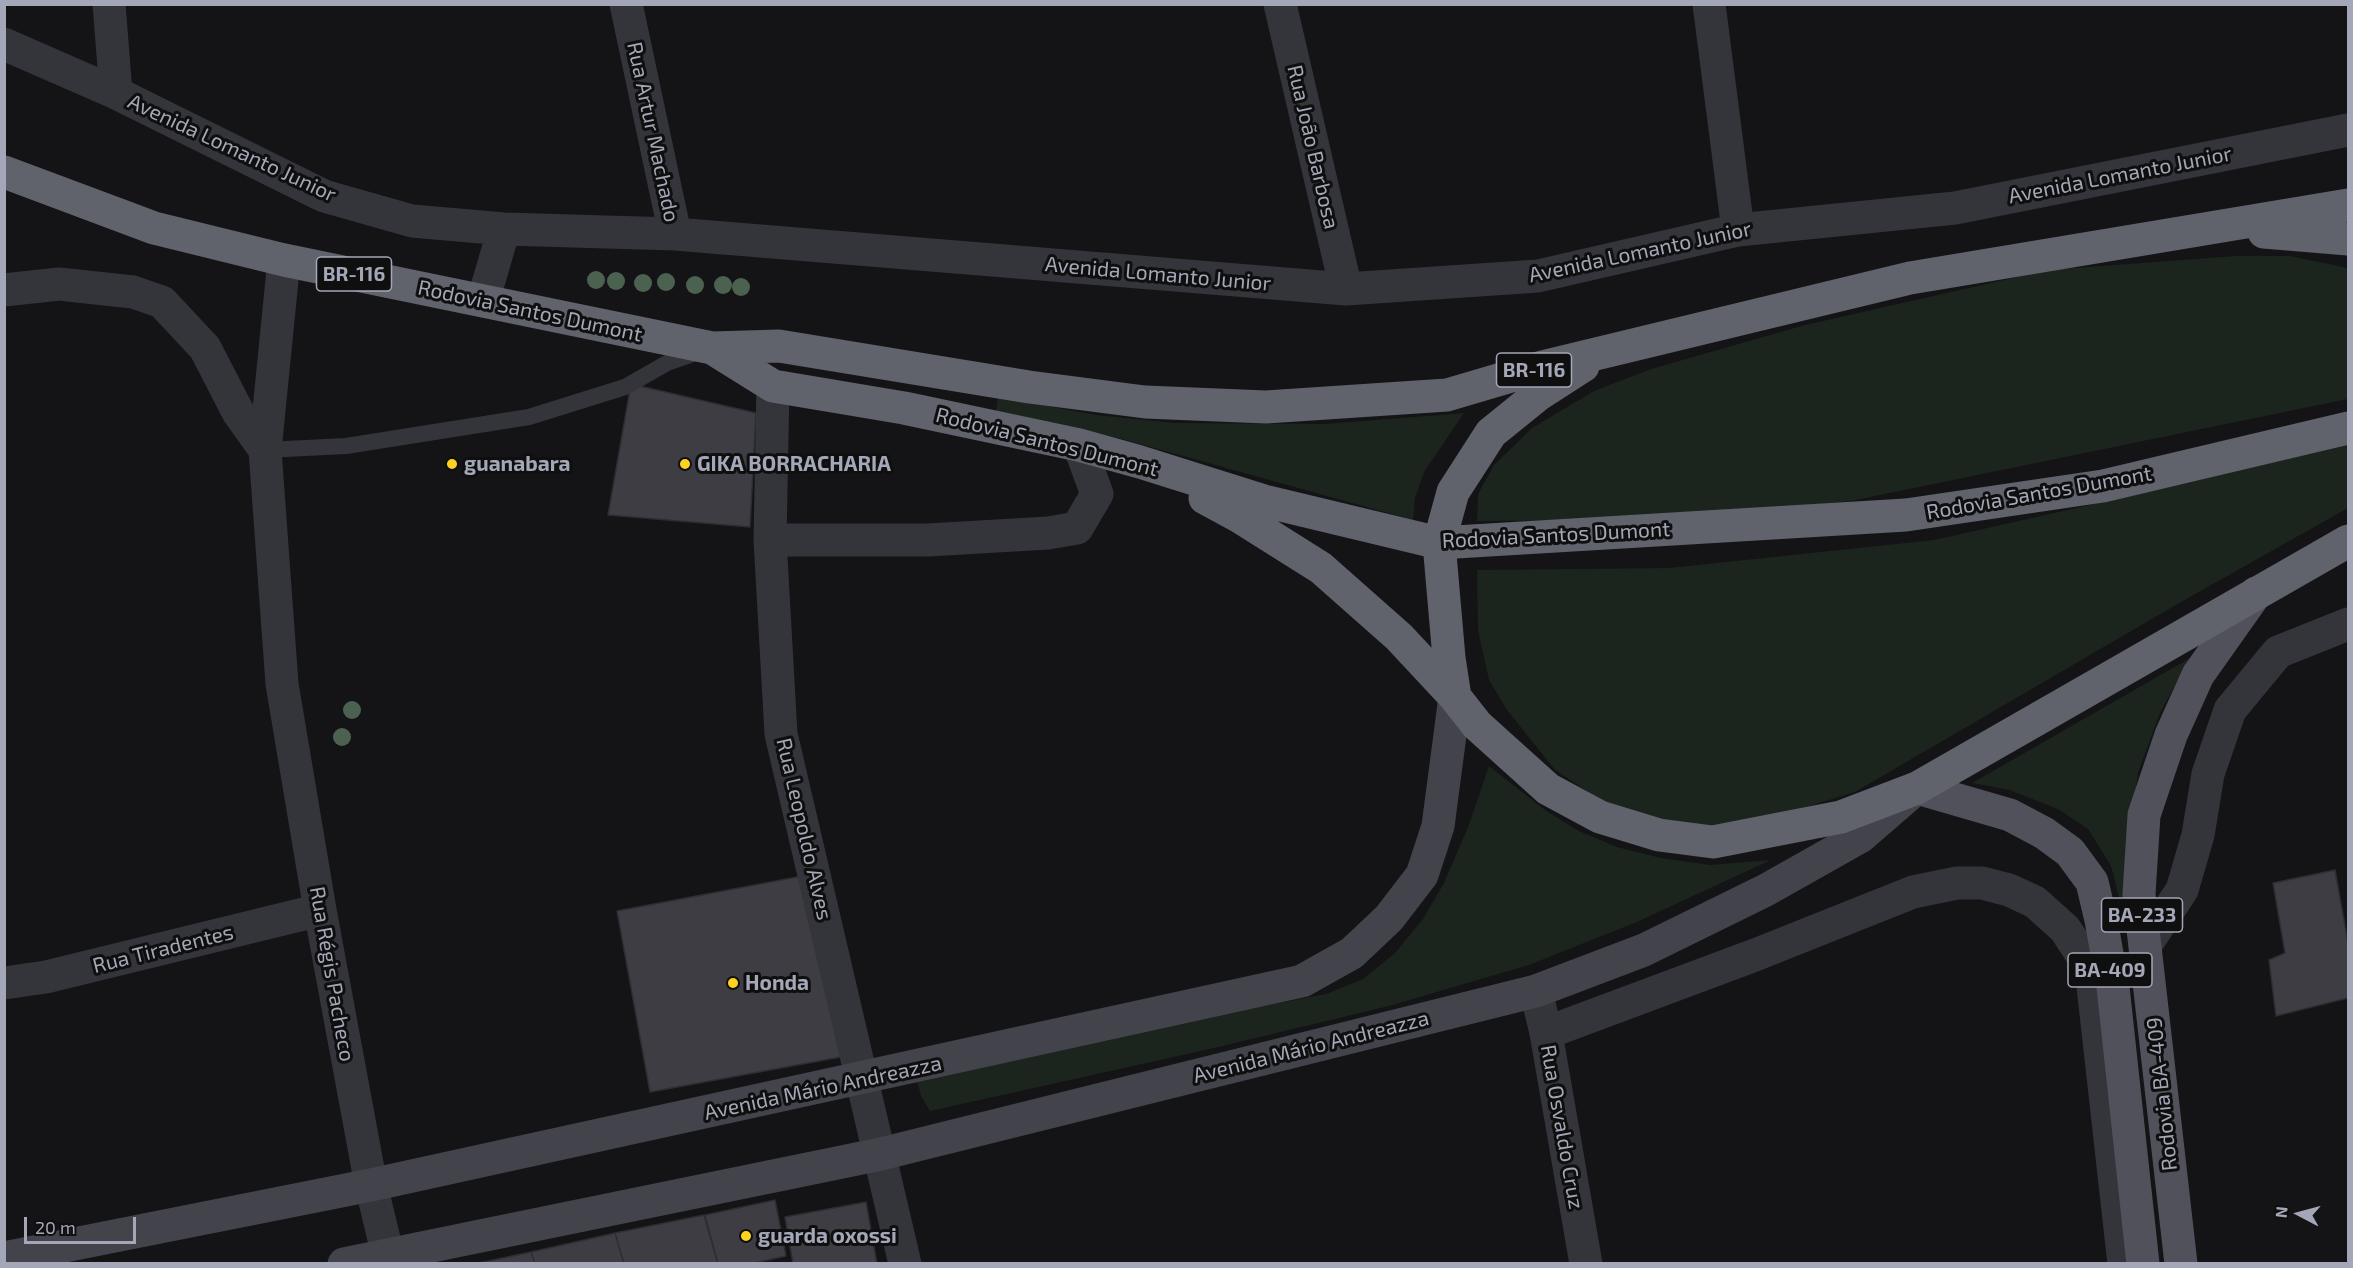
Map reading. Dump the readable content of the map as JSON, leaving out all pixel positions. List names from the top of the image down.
{
  "streets": {
    "highway": ["BR-116", "Rodovia Santos Dumont"],
    "main road": [
      "BA-233",
      "BA-409",
      "Avenida Mário Andreazza",
      "Rodovia BA-409"
    ],
    "street": [
      "Rua Artur Machado",
      "Rua João Barbosa",
      "Avenida Lomanto Junior",
      "Rua Leopoldo Alves",
      "Rua Tiradentes",
      "Rua Régis Pacheco",
      "Rua Osvaldo Cruz"
    ]
  },
  "crossings": [
    ["Rua Artur Machado", "Avenida Lomanto Junior"],
    ["Rua João Barbosa", "Avenida Lomanto Junior"],
    ["Rodovia Santos Dumont", "Rua Leopoldo Alves"],
    ["Rodovia Santos Dumont", "Rua Régis Pacheco"],
    ["Rua Leopoldo Alves", "Avenida Mário Andreazza"],
    ["Rua Tiradentes", "Rua Régis Pacheco"],
    ["Rua Régis Pacheco", "Avenida Mário Andreazza"],
    ["Avenida Mário Andreazza", "Rodovia BA-409"],
    ["Avenida Mário Andreazza", "Rua Osvaldo Cruz"]
  ],
  "places": [
    "guanabara",
    "GIKA BORRACHARIA",
    "Honda",
    "guarda oxossi"
  ],
  "scale_bar": "20 m",
  "north": "left"
}
